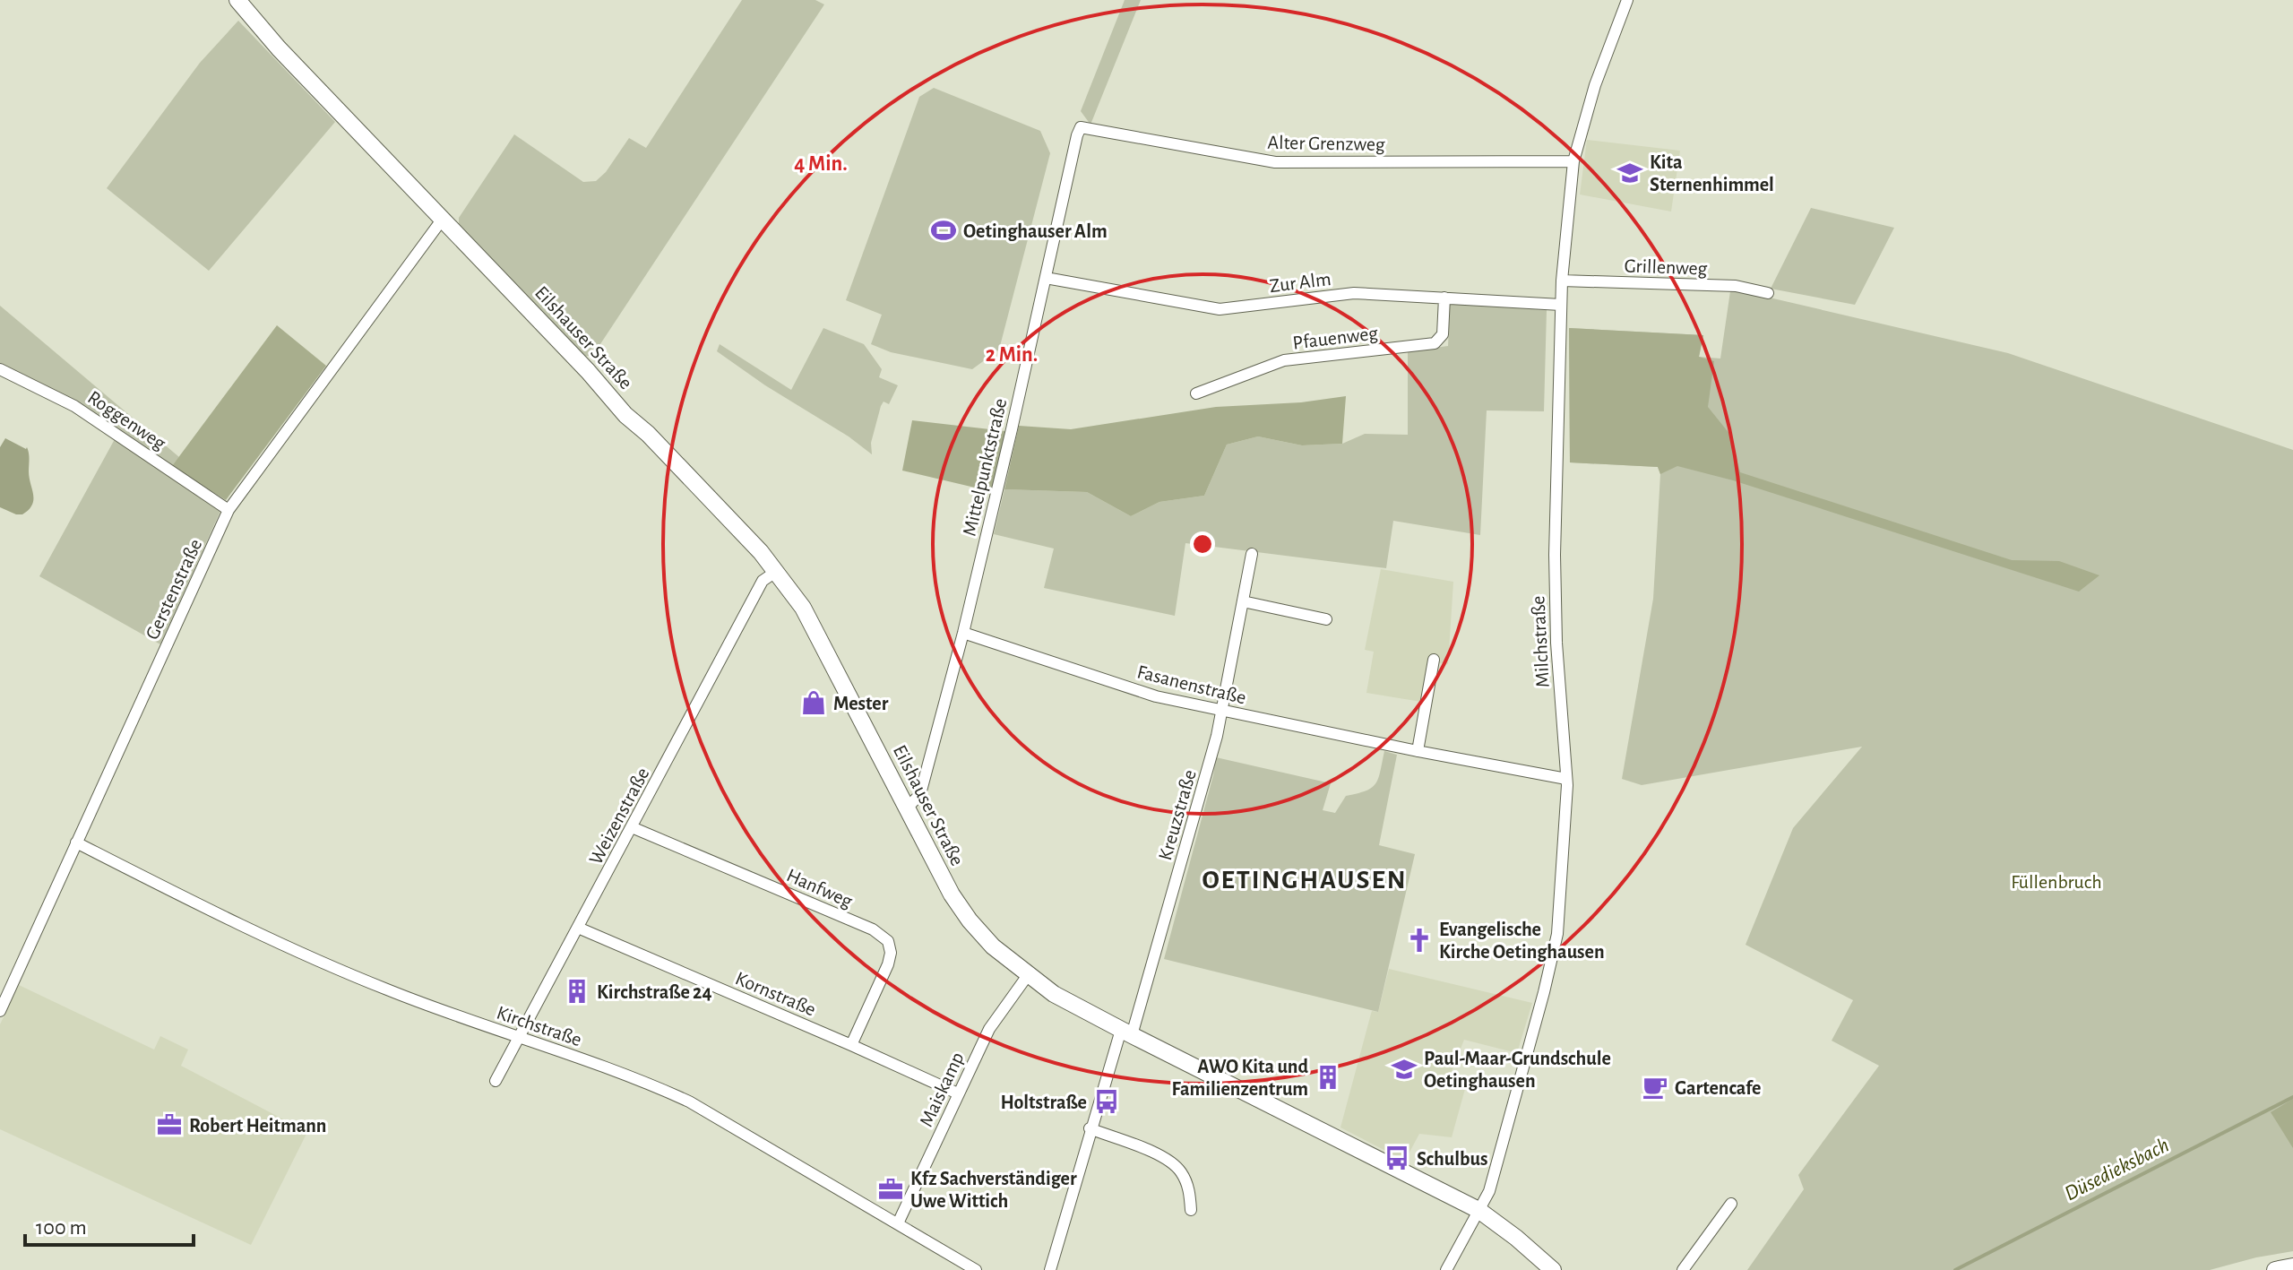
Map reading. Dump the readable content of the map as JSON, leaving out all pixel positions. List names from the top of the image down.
{
  "streets": {
    "street": [
      "Alter Grenzweg",
      "Grillenweg",
      "Zur Alm",
      "Eilshauser Straße",
      "Pfauenweg",
      "Roggenweg",
      "Mittelpunktstraße",
      "Gerstenstraße",
      "Milchstraße",
      "Fasanenstraße",
      "Kreuzstraße",
      "Weizenstraße",
      "Hanfweg",
      "Kornstraße",
      "Kirchstraße",
      "Maiskamp"
    ]
  },
  "crossings": [
    ["Alter Grenzweg", "Mittelpunktstraße"],
    ["Alter Grenzweg", "Milchstraße"],
    ["Grillenweg", "Milchstraße"],
    ["Zur Alm", "Pfauenweg"],
    ["Zur Alm", "Mittelpunktstraße"],
    ["Zur Alm", "Milchstraße"],
    ["Eilshauser Straße", "Mittelpunktstraße"],
    ["Eilshauser Straße", "Gerstenstraße"],
    ["Eilshauser Straße", "Milchstraße"],
    ["Eilshauser Straße", "Kreuzstraße"],
    ["Eilshauser Straße", "Weizenstraße"],
    ["Eilshauser Straße", "Maiskamp"],
    ["Roggenweg", "Gerstenstraße"],
    ["Mittelpunktstraße", "Fasanenstraße"],
    ["Gerstenstraße", "Kirchstraße"],
    ["Milchstraße", "Fasanenstraße"],
    ["Fasanenstraße", "Kreuzstraße"],
    ["Weizenstraße", "Hanfweg"],
    ["Weizenstraße", "Kornstraße"],
    ["Weizenstraße", "Kirchstraße"],
    ["Hanfweg", "Kornstraße"],
    ["Kornstraße", "Maiskamp"],
    ["Kirchstraße", "Maiskamp"]
  ],
  "districts": ["OETINGHAUSEN"],
  "water": ["Düsedieksbach"],
  "parks": ["Füllenbruch"],
  "places": {
    "school or university": ["Kita Sternenhimmel", "Paul-Maar-Grundschule Oetinghausen"],
    "sports": ["Oetinghauser Alm"],
    "shop": ["Mester"],
    "church": ["Evangelische Kirche Oetinghausen"],
    "building": ["Kirchstraße 24", "AWO Kita und Familienzentrum"],
    "cafe": ["Gartencafe"],
    "bus stop": ["Holtstraße", "Schulbus"],
    "office": ["Robert Heitmann", "Kfz Sachverständiger Uwe Wittich"]
  },
  "scale_bar": "100 m",
  "rings": ["4 Min.", "2 Min."]
}
